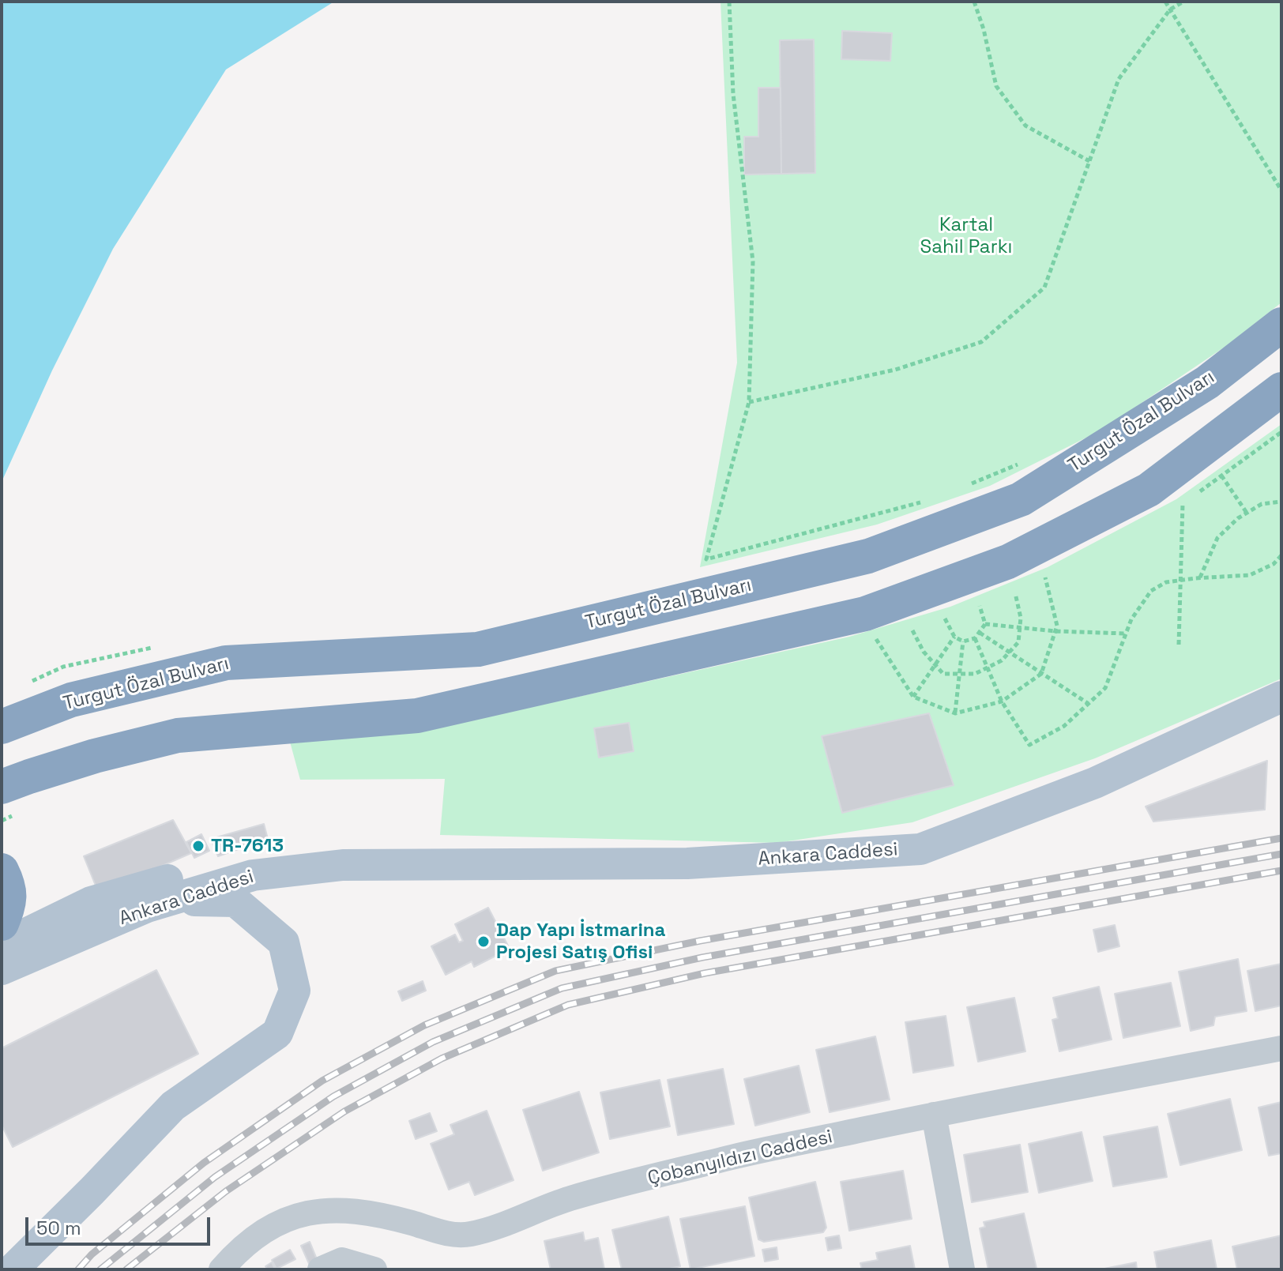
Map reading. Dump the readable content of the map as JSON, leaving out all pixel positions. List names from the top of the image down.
{
  "streets": {
    "highway": ["Turgut Özal Bulvarı"],
    "main road": ["Ankara Caddesi"],
    "street": ["Çobanyıldızı Caddesi"]
  },
  "parks": ["Kartal Sahil Parkı"],
  "places": ["TR-7613", "Dap Yapı İstmarina Projesi Satış Ofisi"],
  "scale_bar": "50 m"
}
